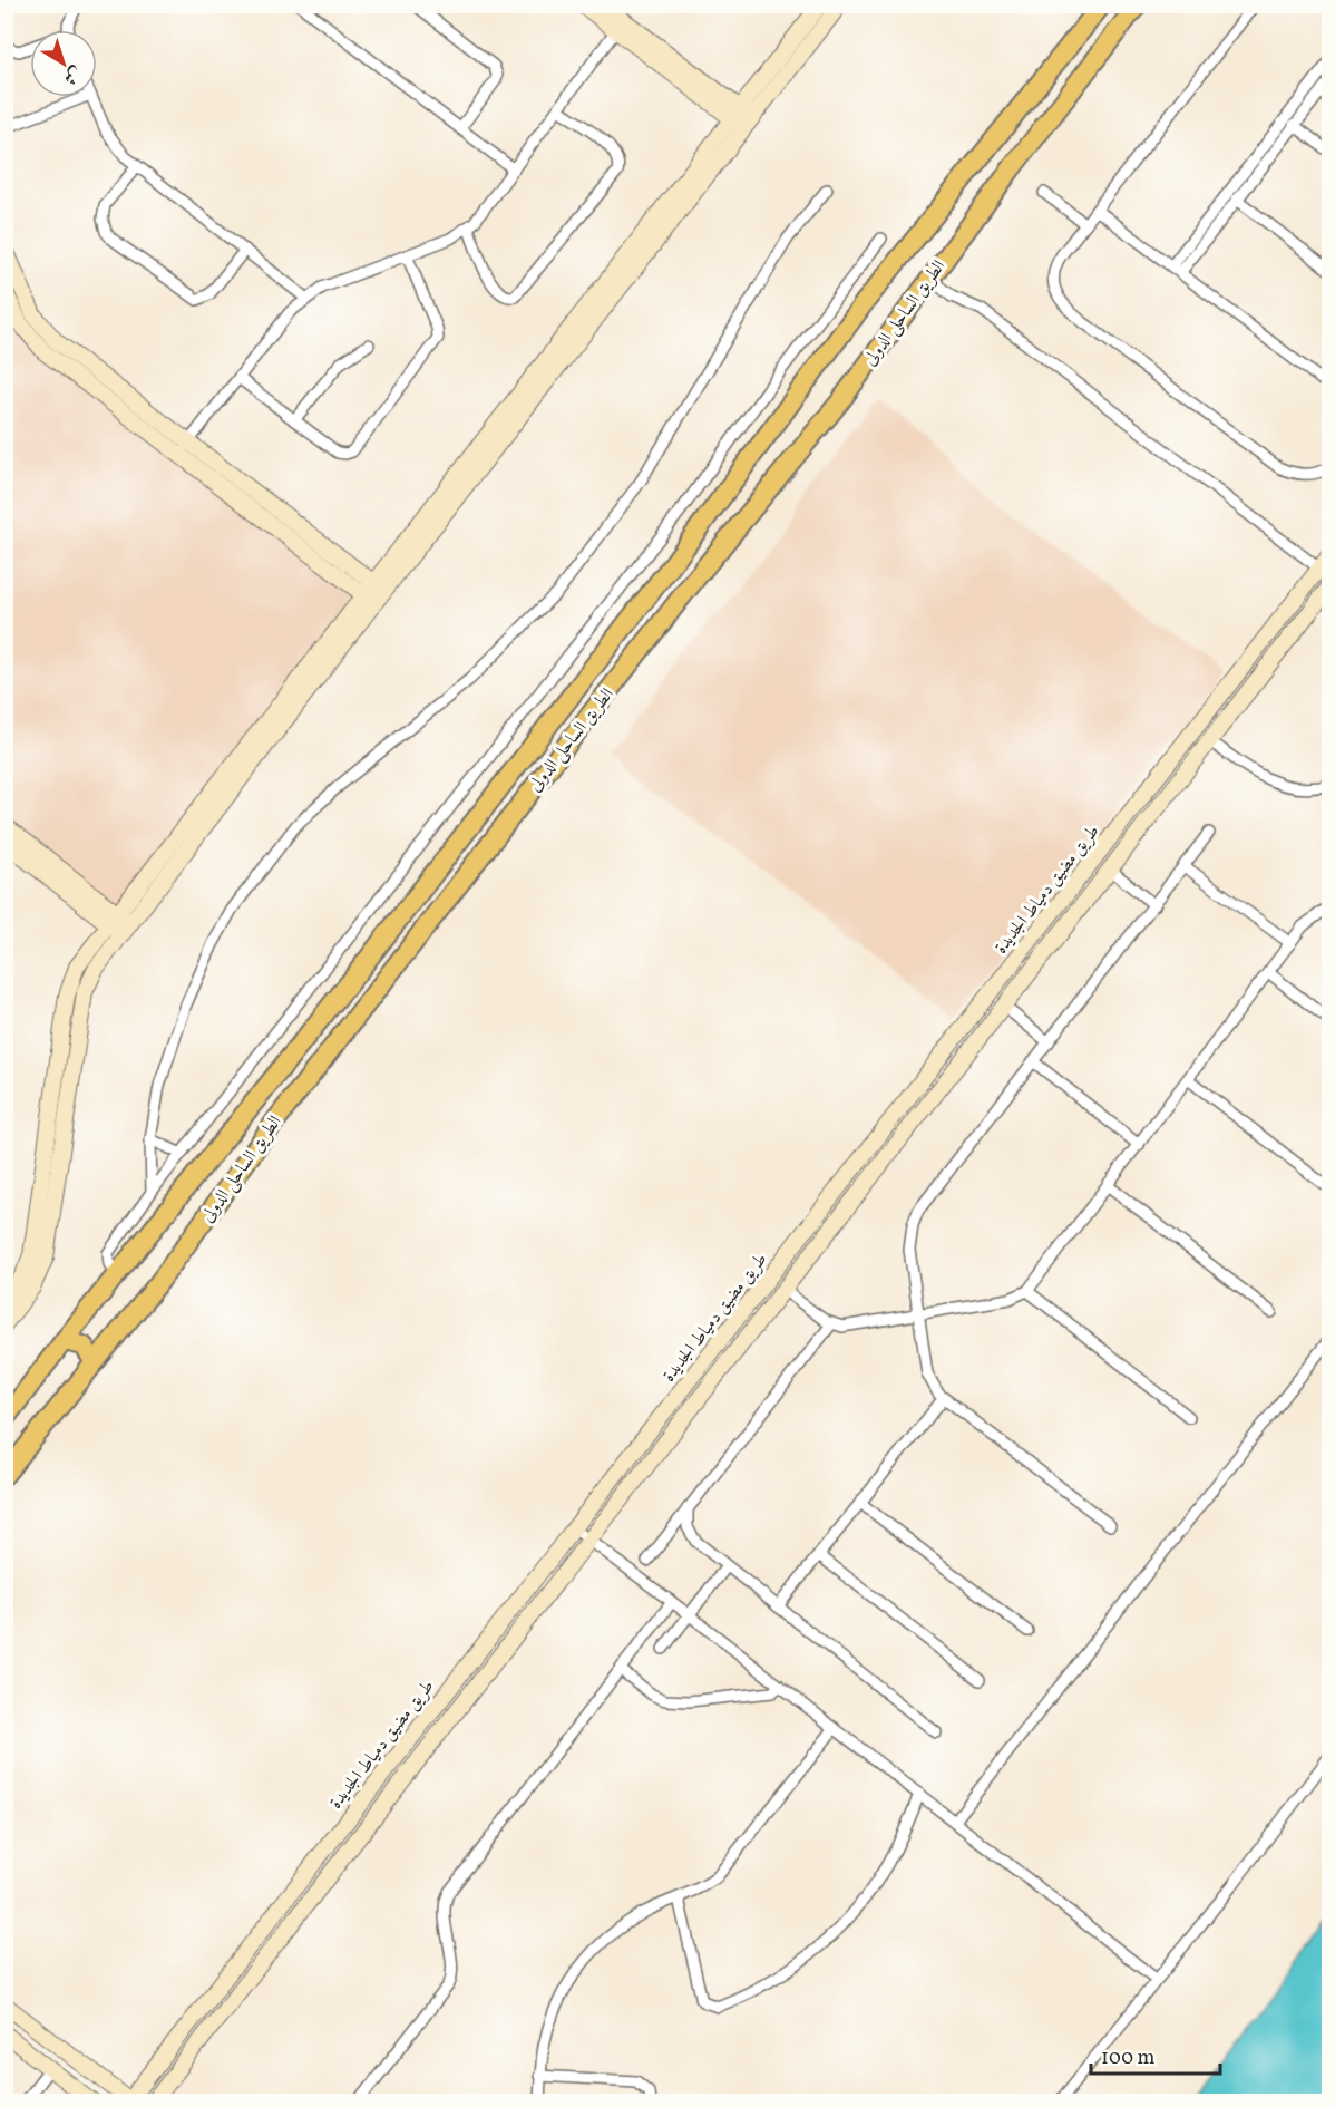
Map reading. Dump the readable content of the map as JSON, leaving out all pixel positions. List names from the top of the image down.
{
  "streets": {
    "highway": ["الطريق الساحلى الدولى"],
    "street": ["طريق مضيق دمياط الجديدة"]
  },
  "scale_bar": "100 m",
  "north": "bottom right"
}
